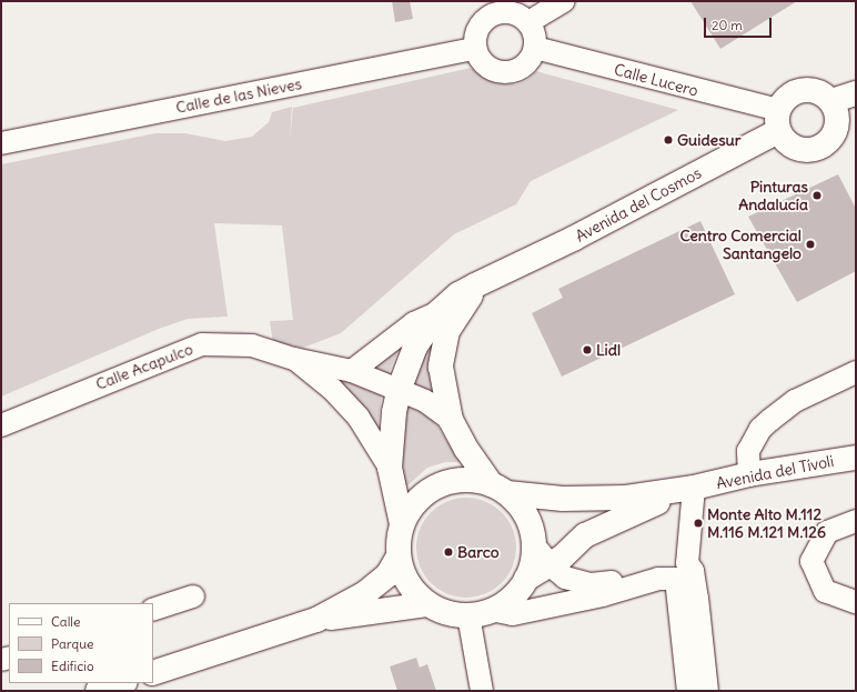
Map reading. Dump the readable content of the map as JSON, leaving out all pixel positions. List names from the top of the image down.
{
  "streets": {
    "main road": ["Avenida del Cosmos", "Avenida del Tívoli"],
    "street": ["Calle Lucero", "Calle de las Nieves", "Calle Acapulco"]
  },
  "crossings": [
    ["Calle Lucero", "Calle de las Nieves"],
    ["Calle Lucero", "Avenida del Cosmos"]
  ],
  "places": [
    "Guidesur",
    "Pinturas Andalucía",
    "Centro Comercial Santangelo",
    "Lidl",
    "Monte Alto M.112 M.116 M.121 M.126",
    "Barco"
  ],
  "legend": ["Calle", "Parque", "Edificio"],
  "scale_bar": "20 m"
}
